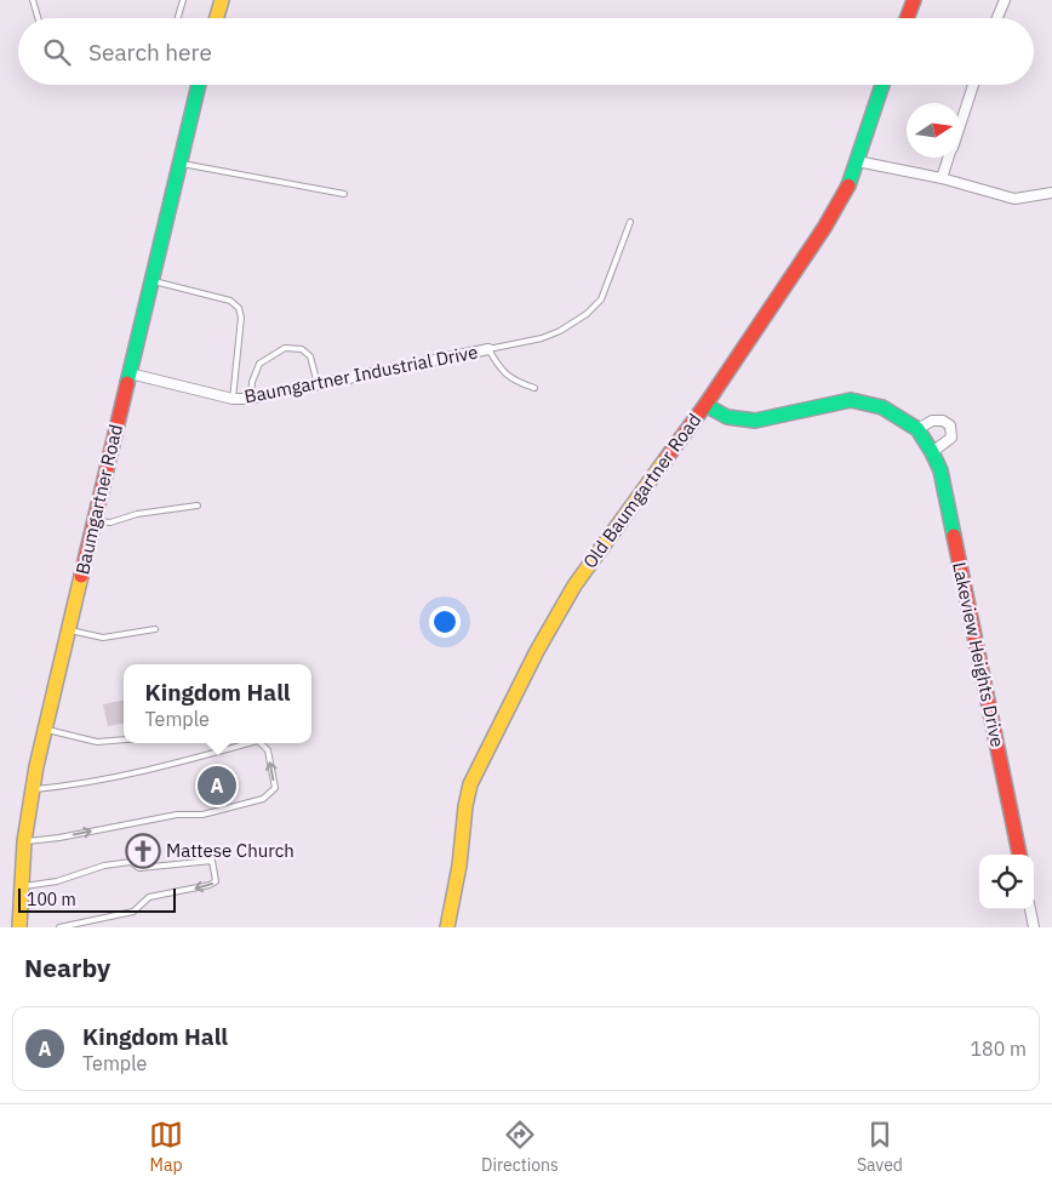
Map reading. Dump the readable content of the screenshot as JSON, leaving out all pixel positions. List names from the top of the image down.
{
  "streets": {
    "street": [
      "Baumgartner Industrial Drive",
      "Old Baumgartner Road",
      "Baumgartner Road",
      "Lakeview Heights Drive"
    ]
  },
  "crossings": [
    ["Baumgartner Industrial Drive", "Baumgartner Road"],
    ["Old Baumgartner Road", "Lakeview Heights Drive"]
  ],
  "places": {
    "church": ["Mattese Church"]
  },
  "scale_bar": "100 m",
  "north": "right",
  "page": {
    "search": "Search here",
    "popup": ["Kingdom Hall", "Temple"],
    "pins": "A",
    "scale": "100 m",
    "heading": "Nearby",
    "list": [
      {
        "mark": "A",
        "name": "Kingdom Hall",
        "note": "Temple",
        "value": "180 m"
      }
    ],
    "nav": ["Map", "Directions", "Saved"]
  }
}
